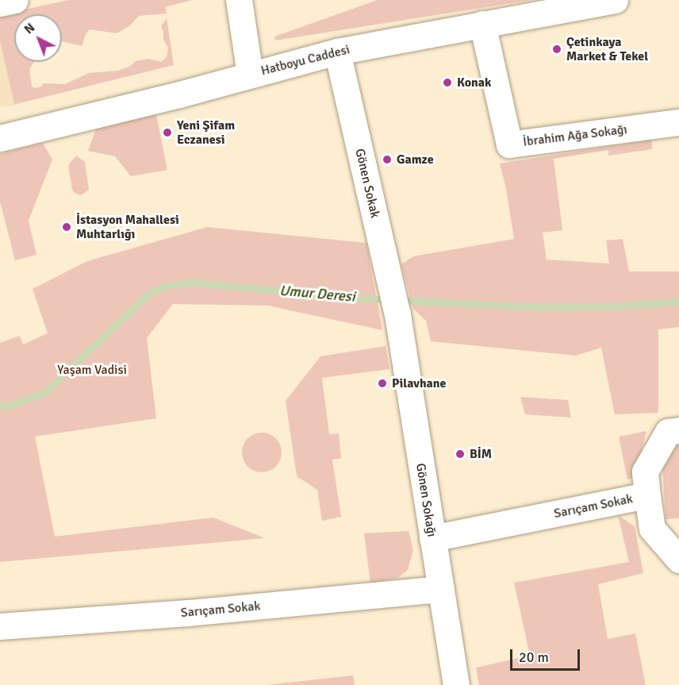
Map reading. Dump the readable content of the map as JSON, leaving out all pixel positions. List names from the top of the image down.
{
  "streets": {
    "street": [
      "Hatboyu Caddesi",
      "İbrahim Ağa Sokağı",
      "Gönen Sokak",
      "Gönen Sokağı",
      "Sarıçam Sokak"
    ]
  },
  "crossings": [
    ["Hatboyu Caddesi", "İbrahim Ağa Sokağı"],
    ["Hatboyu Caddesi", "Gönen Sokak"],
    ["Gönen Sokak", "Gönen Sokağı"],
    ["Gönen Sokağı", "Sarıçam Sokak"]
  ],
  "water": ["Umur Deresi"],
  "parks": ["Yaşam Vadisi"],
  "places": [
    "Çetinkaya Market & Tekel",
    "Konak",
    "Yeni Şifam Eczanesi",
    "Gamze",
    "İstasyon Mahallesi Muhtarlığı",
    "Pilavhane",
    "BİM"
  ],
  "scale_bar": "20 m",
  "north": "top left"
}
